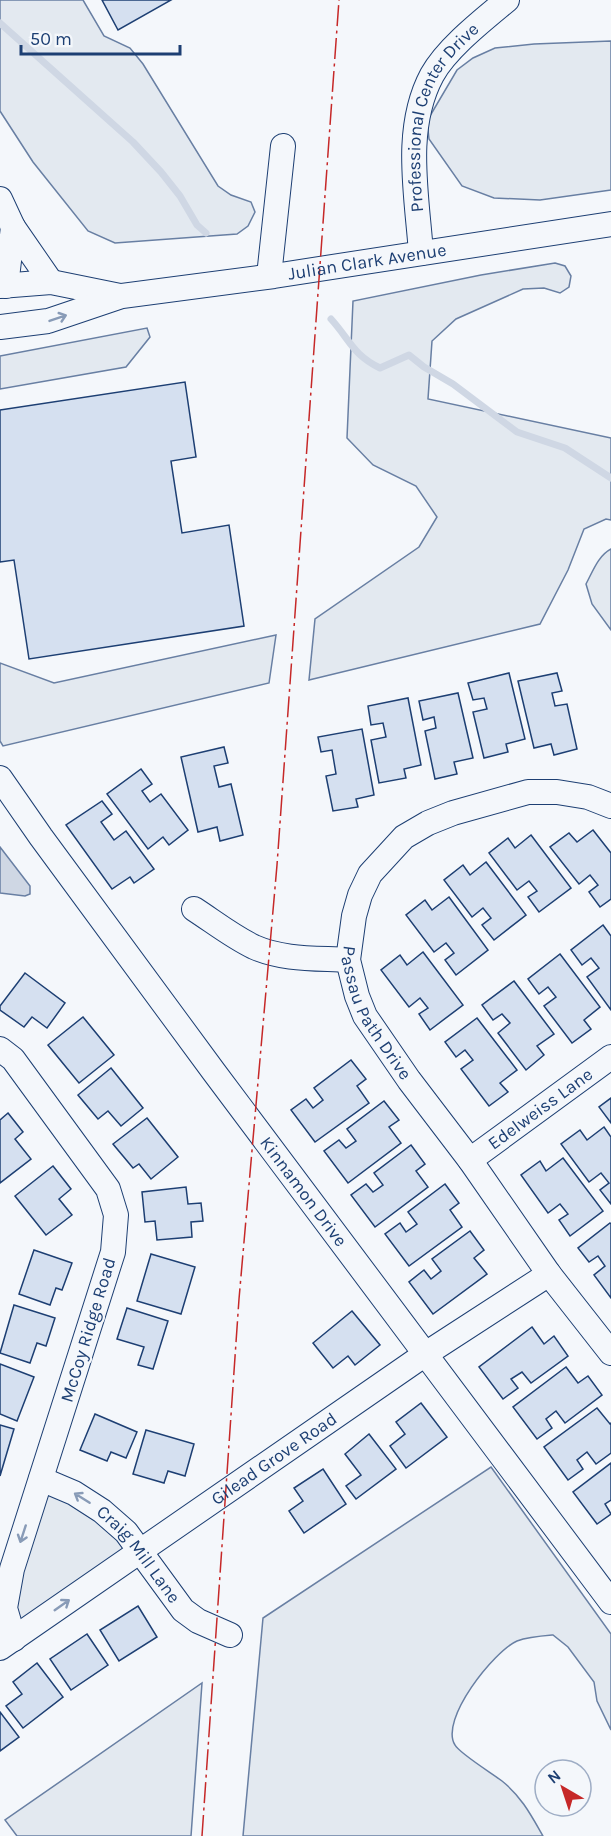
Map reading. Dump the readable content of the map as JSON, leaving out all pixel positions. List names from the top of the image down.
{
  "streets": {
    "street": [
      "Professional Center Drive",
      "Julian Clark Avenue",
      "Passau Path Drive",
      "Edelweiss Lane",
      "Kinnamon Drive",
      "McCoy Ridge Road",
      "Gilead Grove Road",
      "Craig Mill Lane"
    ]
  },
  "crossings": [
    ["Professional Center Drive", "Julian Clark Avenue"],
    ["Passau Path Drive", "Edelweiss Lane"],
    ["Passau Path Drive", "Gilead Grove Road"],
    ["Kinnamon Drive", "Gilead Grove Road"],
    ["McCoy Ridge Road", "Gilead Grove Road"],
    ["McCoy Ridge Road", "Craig Mill Lane"],
    ["Gilead Grove Road", "Craig Mill Lane"]
  ],
  "one_way": ["Craig Mill Lane"],
  "scale_bar": "50 m",
  "north": "top left"
}
